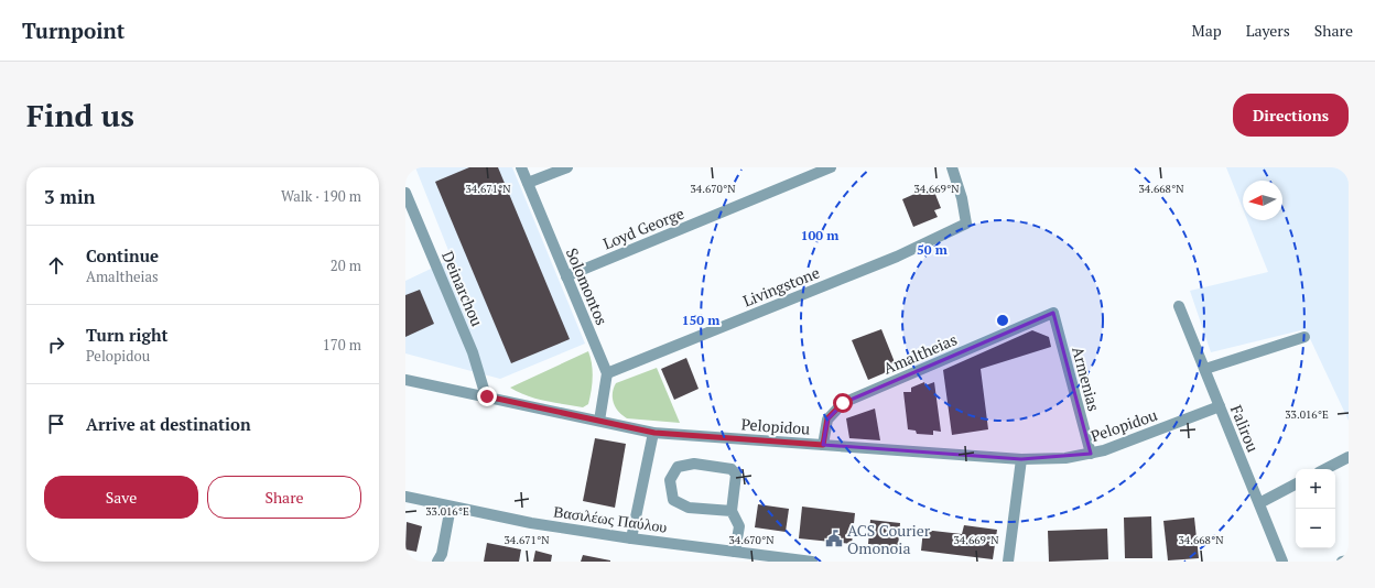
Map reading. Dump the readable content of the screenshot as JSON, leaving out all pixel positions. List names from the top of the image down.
{
  "streets": {
    "street": [
      "Loyd George",
      "Solomontos",
      "Livingstone",
      "Deinarchou",
      "Amaltheias",
      "Armenias",
      "Pelopidou",
      "Falirou",
      "Βασιλέως Παύλου"
    ]
  },
  "crossings": [
    ["Loyd George", "Solomontos"],
    ["Solomontos", "Livingstone"],
    ["Deinarchou", "Pelopidou"],
    ["Amaltheias", "Armenias"],
    ["Amaltheias", "Pelopidou"],
    ["Armenias", "Pelopidou"],
    ["Pelopidou", "Falirou"]
  ],
  "places": {
    "public building": ["ACS Courier Omonoia"]
  },
  "north": "left",
  "page": {
    "header": "Turnpoint",
    "nav": ["Map", "Layers", "Share"],
    "buttons": [
      "Directions",
      ["Save", "Share"]
    ],
    "title": "Find us",
    "heading": ["3 min", "Walk · 190 m"],
    "list": [
      ["Continue", "Amaltheias", "20 m"],
      ["Turn right", "Pelopidou", "170 m"],
      "Arrive at destination"
    ],
    "map_buttons": ["+", "−"]
  },
  "coordinates": [
    "34.671°N",
    "34.670°N",
    "34.669°N",
    "34.668°N",
    "33.016°E"
  ],
  "rings": ["100 m", "50 m", "150 m"]
}
